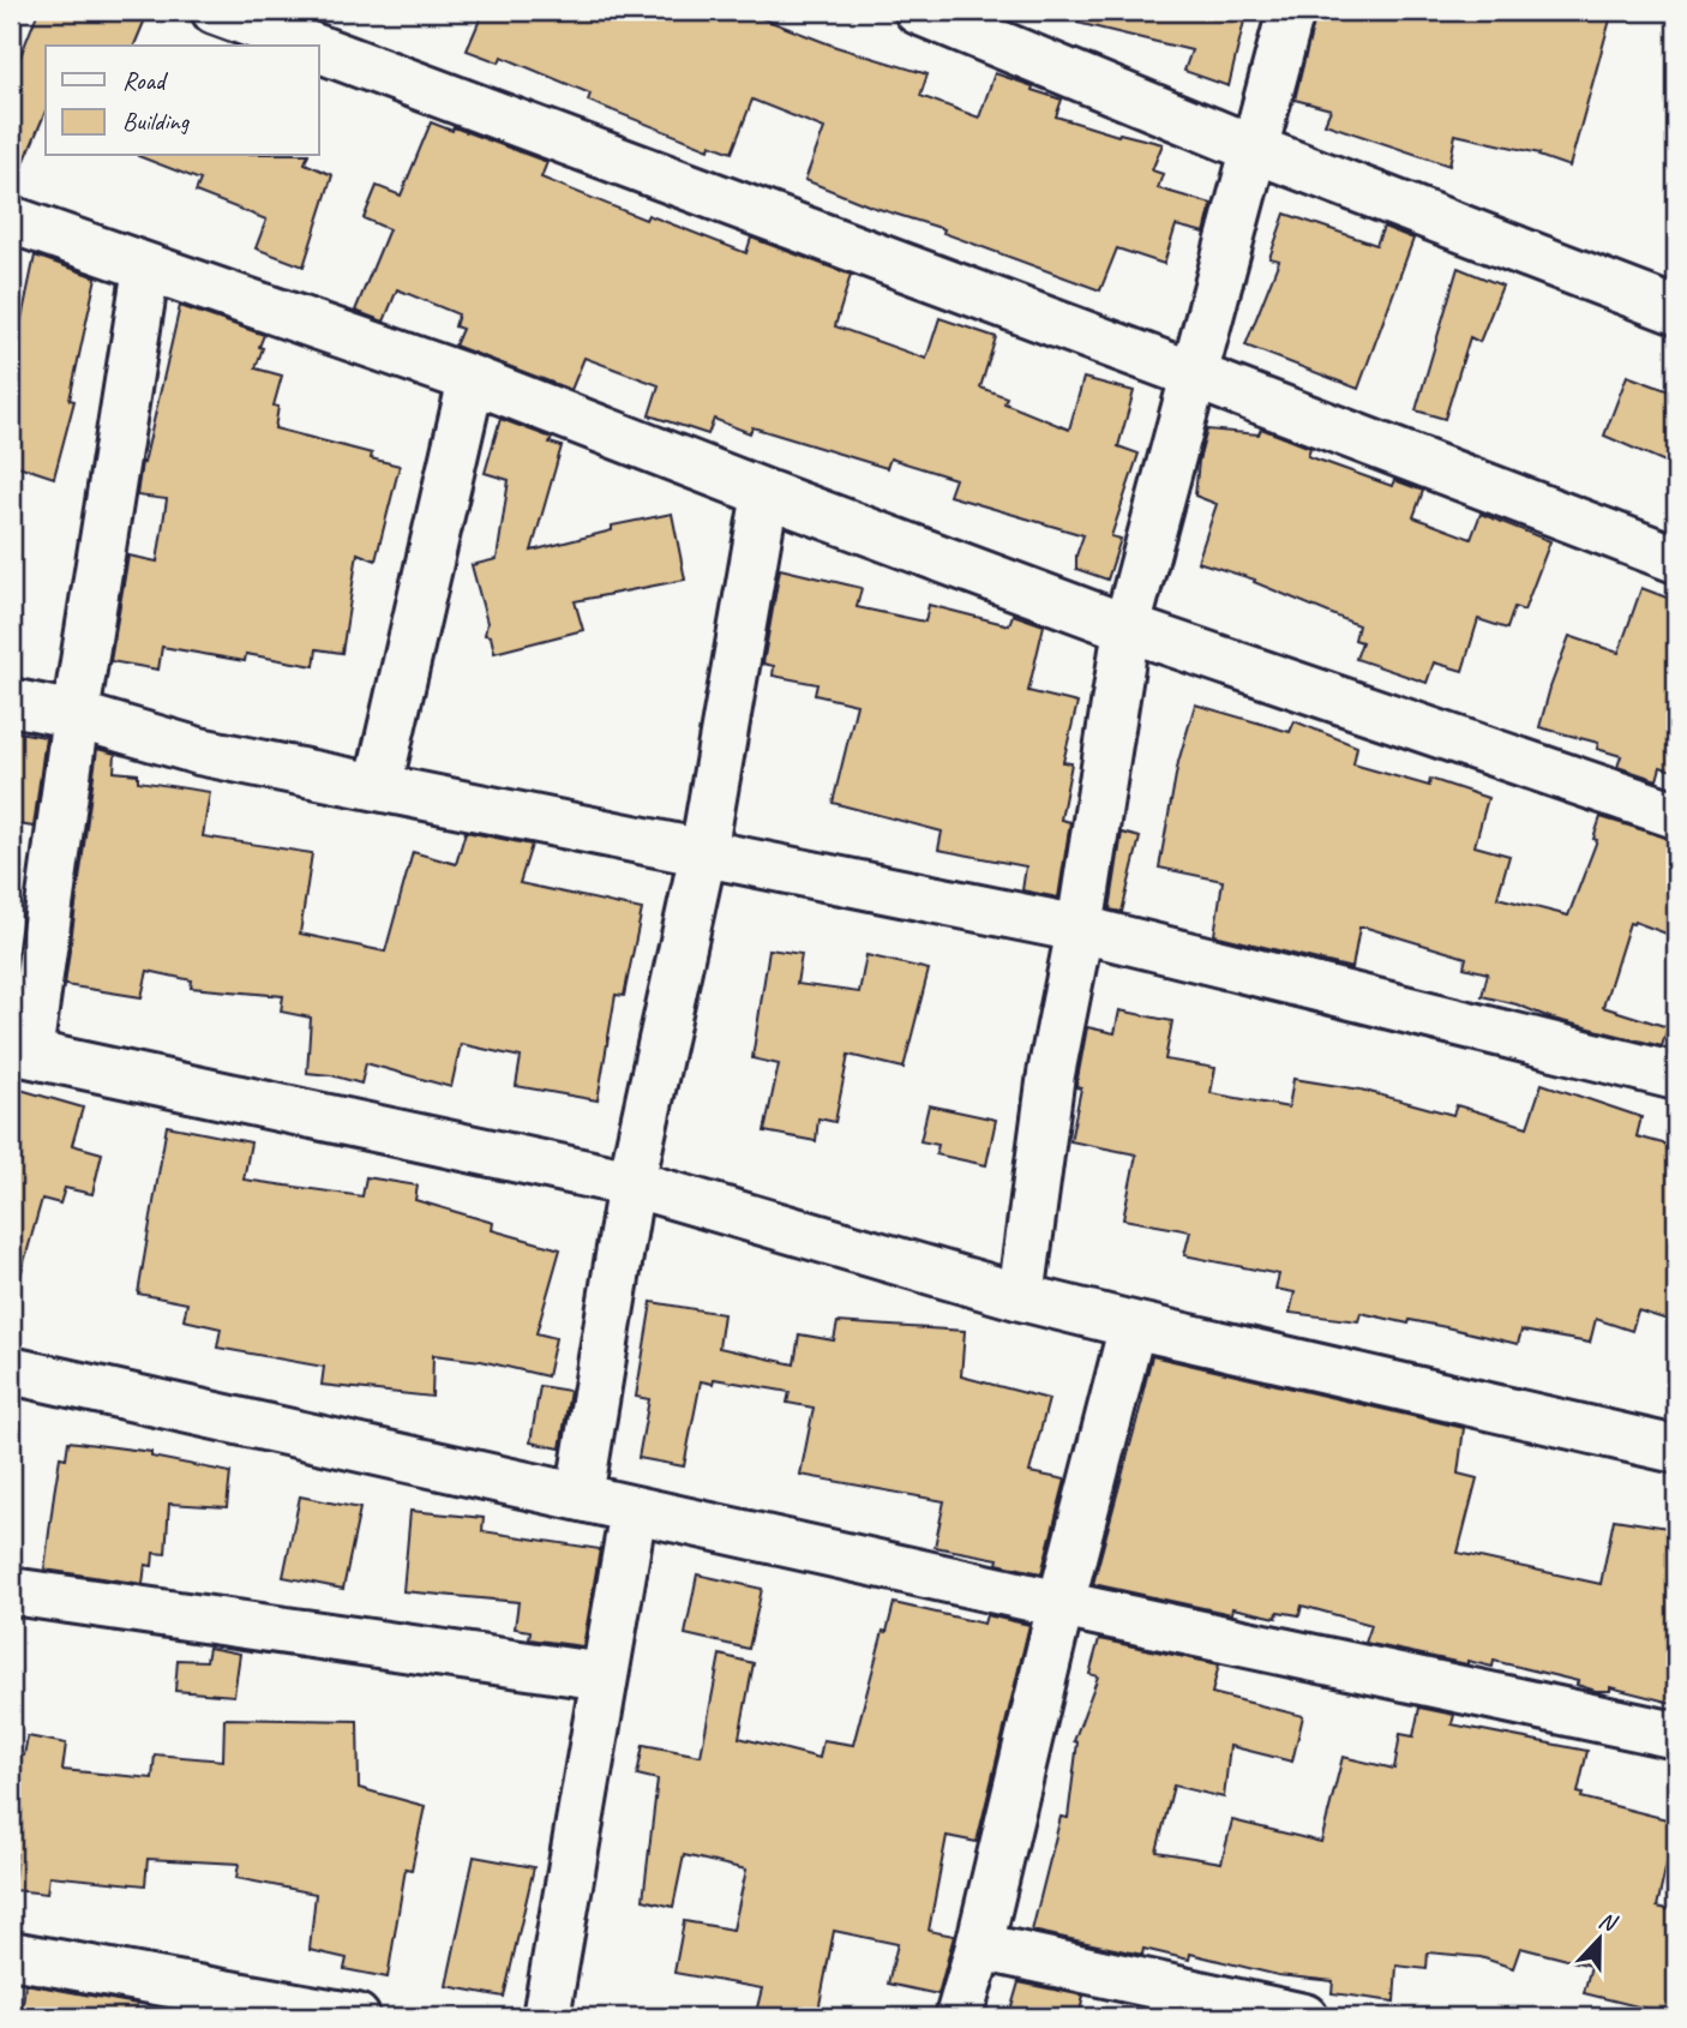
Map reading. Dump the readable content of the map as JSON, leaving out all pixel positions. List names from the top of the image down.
{
  "legend": ["Road", "Building"],
  "north": "top"
}
